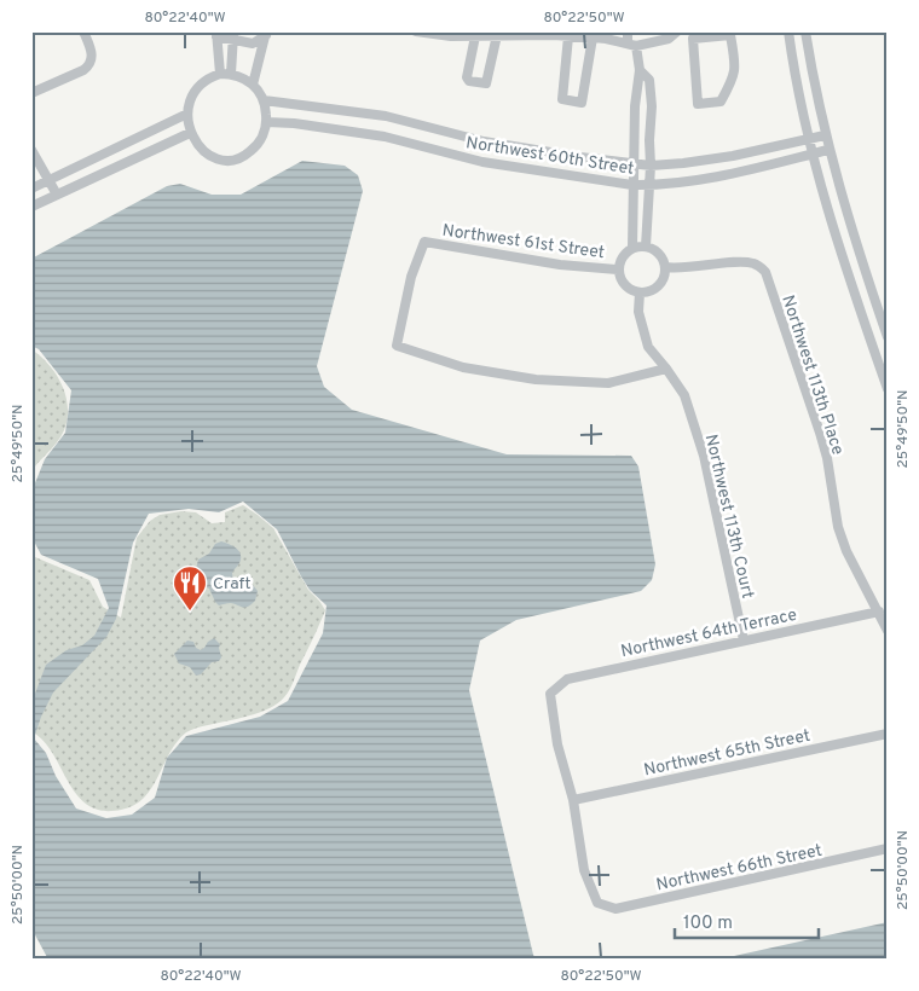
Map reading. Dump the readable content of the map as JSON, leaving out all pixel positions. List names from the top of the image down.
{
  "streets": {
    "street": [
      "Northwest 60th Street",
      "Northwest 61st Street",
      "Northwest 113th Place",
      "Northwest 113th Court",
      "Northwest 64th Terrace",
      "Northwest 65th Street",
      "Northwest 66th Street"
    ]
  },
  "crossings": [
    ["Northwest 61st Street", "Northwest 113th Place"],
    ["Northwest 61st Street", "Northwest 113th Court"],
    ["Northwest 113th Place", "Northwest 113th Court"],
    ["Northwest 113th Place", "Northwest 64th Terrace"],
    ["Northwest 113th Court", "Northwest 64th Terrace"],
    ["Northwest 64th Terrace", "Northwest 65th Street"],
    ["Northwest 64th Terrace", "Northwest 66th Street"],
    ["Northwest 65th Street", "Northwest 66th Street"]
  ],
  "places": {
    "restaurant": ["Craft"]
  },
  "scale_bar": "100 m",
  "coordinates": [
    "80°22'40\"W",
    "80°22'50\"W",
    "25°49'50\"N",
    "25°50'00\"N"
  ]
}
